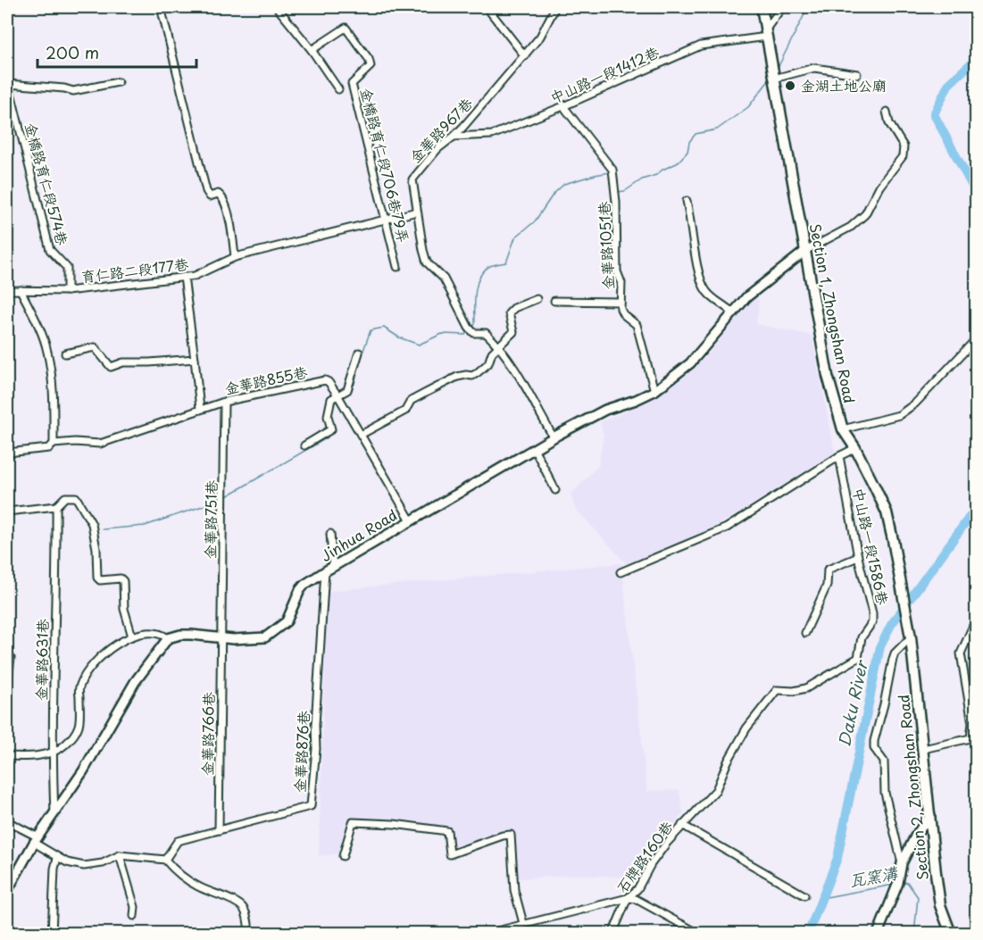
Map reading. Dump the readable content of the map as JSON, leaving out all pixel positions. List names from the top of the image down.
{
  "streets": {
    "main road": ["Section 1, Zhongshan Road", "Section 2, Zhongshan Road"],
    "street": [
      "中山路一段1412巷",
      "金華路967巷",
      "金橋路育仁段706巷79弄",
      "金橋路育仁段574巷",
      "金華路1051巷",
      "育仁路二段177巷",
      "金華路855巷",
      "金華路751巷",
      "Jinhua Road",
      "中山路一段1586巷",
      "金華路631巷",
      "金華路766巷",
      "金華路876巷",
      "石牌路160巷"
    ]
  },
  "crossings": [
    ["中山路一段1412巷", "金華路967巷"],
    ["中山路一段1412巷", "金華路1051巷"],
    ["中山路一段1412巷", "Section 1, Zhongshan Road"],
    ["金華路967巷", "育仁路二段177巷"],
    ["金華路967巷", "Jinhua Road"],
    ["金橋路育仁段706巷79弄", "育仁路二段177巷"],
    ["金橋路育仁段574巷", "育仁路二段177巷"],
    ["金華路1051巷", "Jinhua Road"],
    ["Section 1, Zhongshan Road", "Jinhua Road"],
    ["Section 1, Zhongshan Road", "Section 2, Zhongshan Road"],
    ["金華路855巷", "金華路751巷"],
    ["金華路855巷", "Jinhua Road"],
    ["金華路751巷", "Jinhua Road"],
    ["金華路751巷", "金華路766巷"],
    ["Jinhua Road", "金華路766巷"],
    ["Jinhua Road", "金華路876巷"],
    ["中山路一段1586巷", "石牌路160巷"],
    ["金華路766巷", "金華路876巷"]
  ],
  "water": ["Daku River", "瓦窯溝"],
  "places": ["金湖土地公廟"],
  "scale_bar": "200 m"
}
